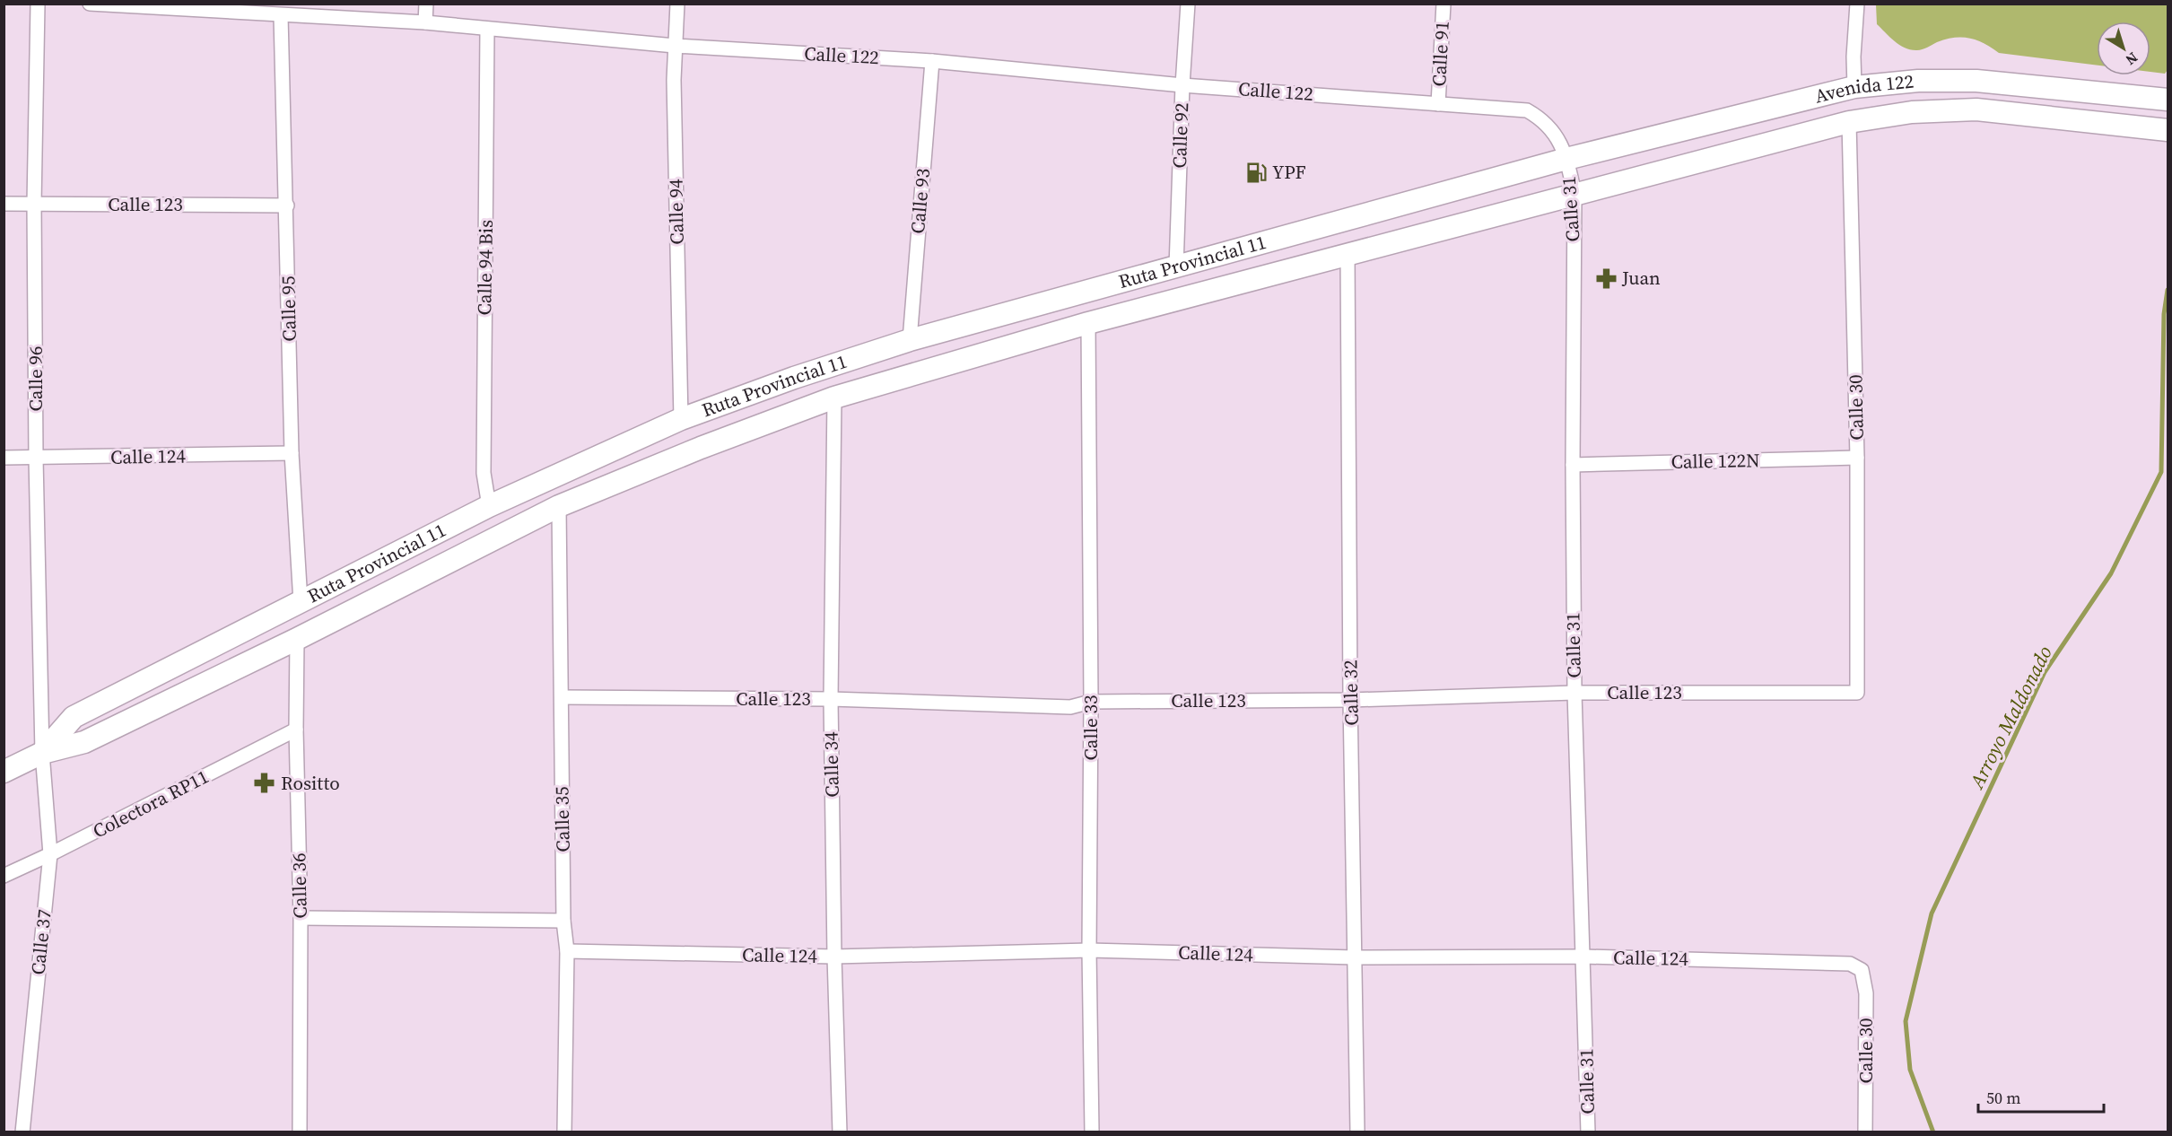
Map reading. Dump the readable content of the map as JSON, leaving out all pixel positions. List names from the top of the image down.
{
  "streets": {
    "main road": ["Avenida 122", "Ruta Provincial 11"],
    "street": [
      "Calle 91",
      "Calle 122",
      "Calle 92",
      "Calle 93",
      "Calle 123",
      "Calle 31",
      "Calle 94",
      "Calle 94 Bis",
      "Calle 95",
      "Calle 96",
      "Calle 30",
      "Calle 124",
      "Calle 122N",
      "Calle 32",
      "Calle 33",
      "Calle 34",
      "Colectora RP11",
      "Calle 35",
      "Calle 36",
      "Calle 37"
    ]
  },
  "crossings": [
    ["Calle 91", "Calle 122"],
    ["Calle 122", "Avenida 122"],
    ["Calle 122", "Calle 92"],
    ["Calle 122", "Calle 93"],
    ["Calle 122", "Calle 31"],
    ["Calle 122", "Calle 94"],
    ["Calle 122", "Ruta Provincial 11"],
    ["Calle 122", "Calle 94 Bis"],
    ["Calle 122", "Calle 95"],
    ["Avenida 122", "Calle 31"],
    ["Avenida 122", "Ruta Provincial 11"],
    ["Avenida 122", "Calle 30"],
    ["Calle 92", "Ruta Provincial 11"],
    ["Calle 93", "Ruta Provincial 11"],
    ["Calle 123", "Calle 31"],
    ["Calle 123", "Calle 95"],
    ["Calle 123", "Calle 96"],
    ["Calle 123", "Calle 30"],
    ["Calle 123", "Calle 32"],
    ["Calle 123", "Calle 33"],
    ["Calle 123", "Calle 34"],
    ["Calle 123", "Calle 35"],
    ["Calle 31", "Ruta Provincial 11"],
    ["Calle 31", "Calle 124"],
    ["Calle 31", "Calle 122N"],
    ["Calle 94", "Ruta Provincial 11"],
    ["Ruta Provincial 11", "Calle 94 Bis"],
    ["Ruta Provincial 11", "Calle 95"],
    ["Ruta Provincial 11", "Calle 96"],
    ["Ruta Provincial 11", "Calle 32"],
    ["Ruta Provincial 11", "Calle 33"],
    ["Ruta Provincial 11", "Calle 34"],
    ["Ruta Provincial 11", "Calle 35"],
    ["Ruta Provincial 11", "Calle 36"],
    ["Ruta Provincial 11", "Calle 37"],
    ["Calle 95", "Calle 124"],
    ["Calle 96", "Calle 124"],
    ["Calle 96", "Calle 37"],
    ["Calle 30", "Calle 124"],
    ["Calle 30", "Calle 122N"],
    ["Calle 124", "Calle 32"],
    ["Calle 124", "Calle 33"],
    ["Calle 124", "Calle 34"],
    ["Calle 124", "Calle 35"],
    ["Colectora RP11", "Calle 36"],
    ["Colectora RP11", "Calle 37"]
  ],
  "water": ["Arroyo Maldonado"],
  "places": {
    "fuel station": ["YPF"],
    "pharmacy": ["Juan", "Rositto"]
  },
  "scale_bar": "50 m",
  "north": "bottom right"
}
